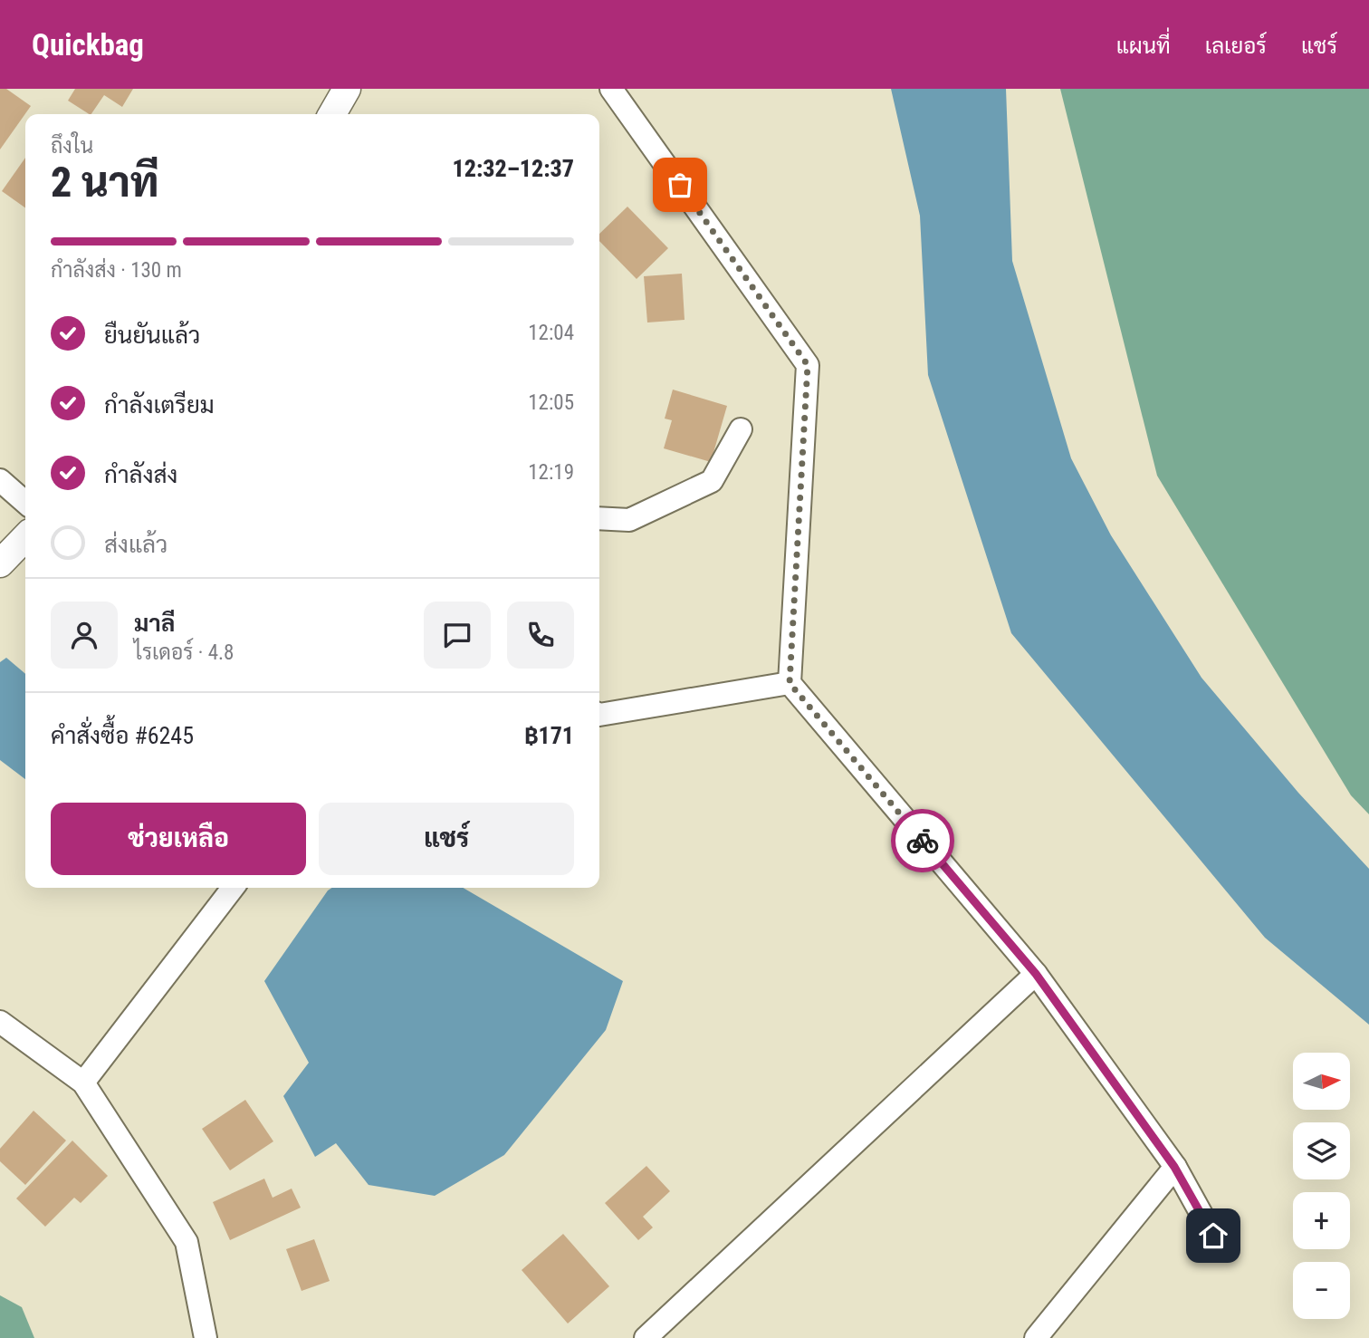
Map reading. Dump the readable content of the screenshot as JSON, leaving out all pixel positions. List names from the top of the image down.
{
  "north": "right",
  "page": {
    "header": "Quickbag",
    "nav": ["แผนที่", "เลเยอร์", "แชร์"],
    "heading": ["2 นาที", "ถึงใน", "12:32–12:37"],
    "panel": [
      "มาลี",
      "ไรเดอร์ · 4.8",
      "คำสั่งซื้อ #6245",
      "฿171"
    ],
    "bar": "กำลังส่ง · 130 m",
    "list": [
      ["ยืนยันแล้ว", "12:04"],
      ["กำลังเตรียม", "12:05"],
      ["กำลังส่ง", "12:19"],
      "ส่งแล้ว"
    ],
    "buttons": ["ช่วยเหลือ", "แชร์"],
    "map_buttons": ["+", "−"]
  }
}
